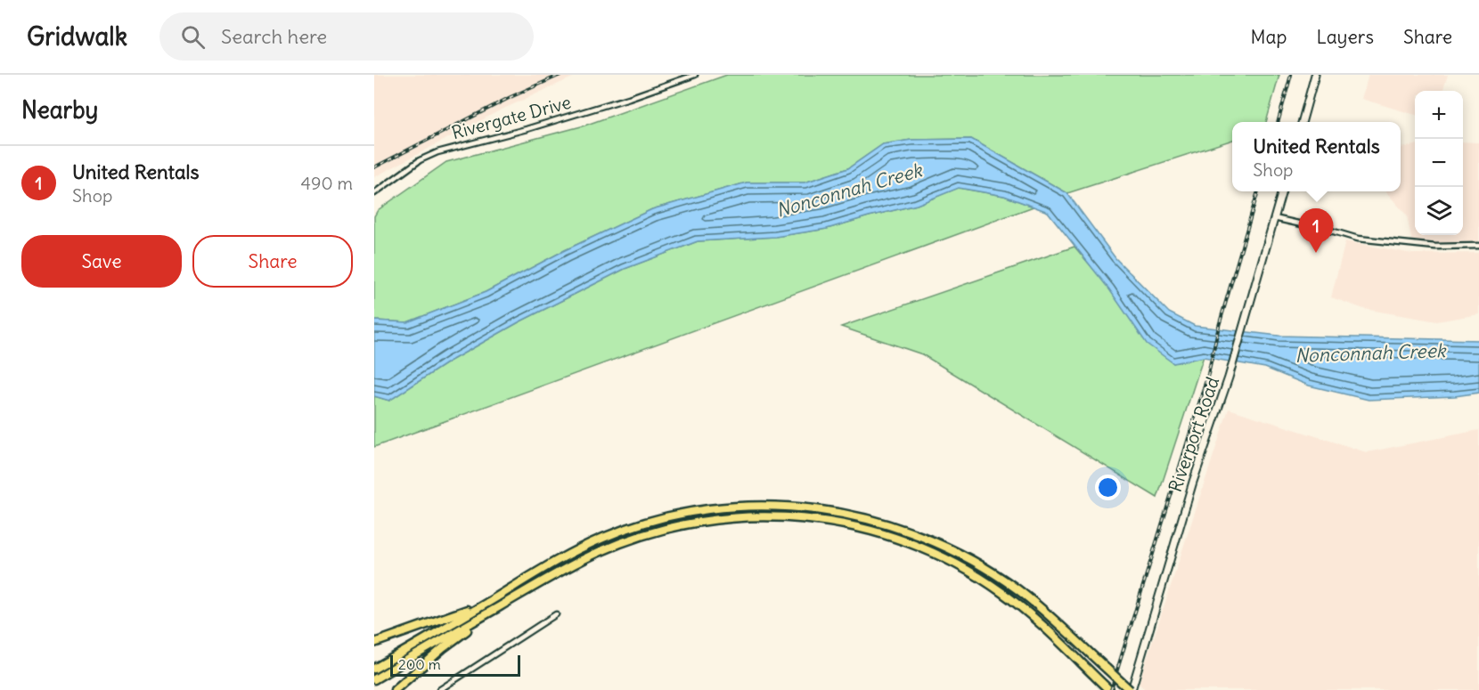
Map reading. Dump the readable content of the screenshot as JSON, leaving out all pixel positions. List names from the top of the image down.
{
  "streets": {
    "main road": ["Riverport Road"],
    "street": ["Rivergate Drive"]
  },
  "water": ["Nonconnah Creek"],
  "scale_bar": "200 m",
  "page": {
    "header": "Gridwalk",
    "search": "Search here",
    "nav": ["Map", "Layers", "Share"],
    "heading": "Nearby",
    "map_buttons": ["+", "−"],
    "popup": ["United Rentals", "Shop"],
    "list": [
      {
        "mark": "1",
        "name": "United Rentals",
        "note": "Shop",
        "value": "490 m"
      }
    ],
    "pins": "1",
    "buttons": ["Save", "Share"],
    "scale": "200 m"
  }
}
